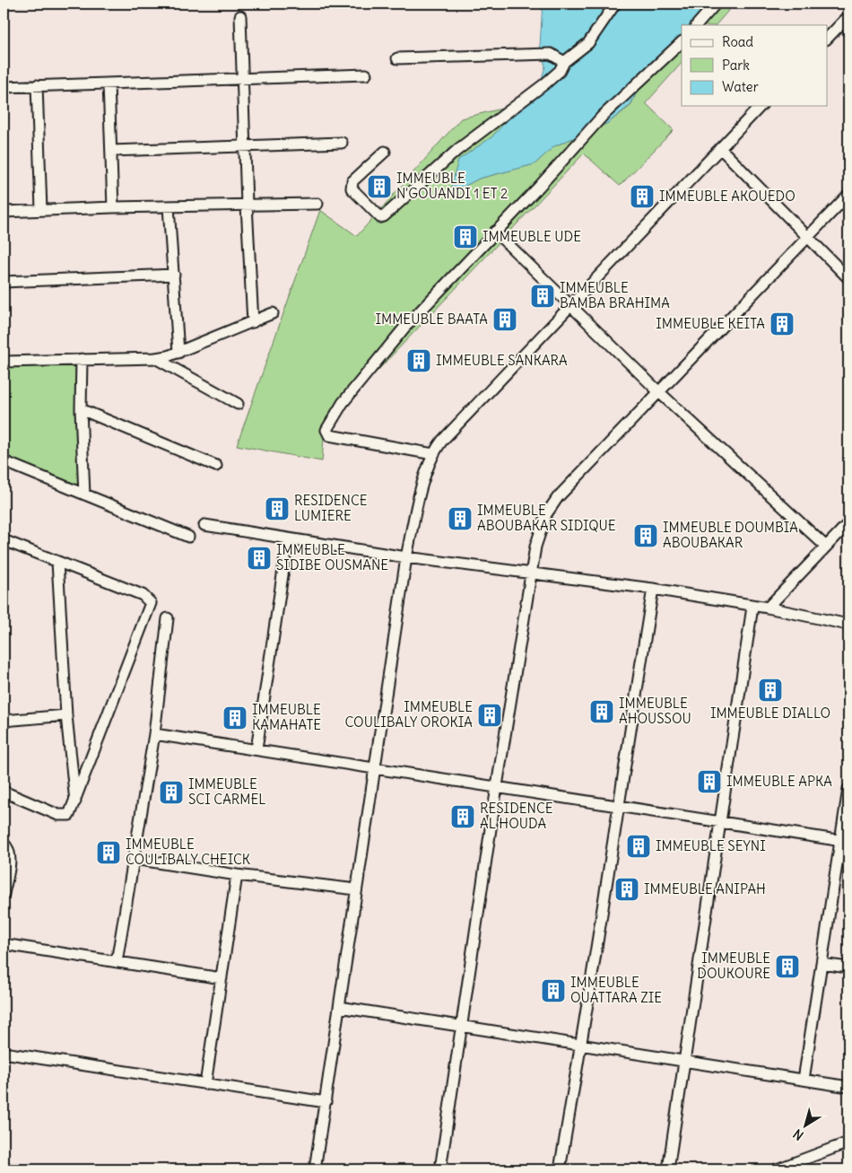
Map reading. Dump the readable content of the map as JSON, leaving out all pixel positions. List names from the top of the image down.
{
  "places": {
    "building": [
      "IMMEUBLE N'GOUANDI 1 ET 2",
      "IMMEUBLE AKOUEDO",
      "IMMEUBLE UDE",
      "IMMEUBLE BAMBA BRAHIMA",
      "IMMEUBLE BAATA",
      "IMMEUBLE KEITA",
      "IMMEUBLE SANKARA",
      "RESIDENCE LUMIERE",
      "IMMEUBLE ABOUBAKAR SIDIQUE",
      "IMMEUBLE DOUMBIA ABOUBAKAR",
      "IMMEUBLE SIDIBE OUSMANE",
      "IMMEUBLE DIALLO",
      "IMMEUBLE AHOUSSOU",
      "IMMEUBLE COULIBALY OROKIA",
      "IMMEUBLE KAMAHATE",
      "IMMEUBLE APKA",
      "IMMEUBLE SCI CARMEL",
      "RESIDENCE AL HOUDA",
      "IMMEUBLE SEYNI",
      "IMMEUBLE COULIBALY CHEICK",
      "IMMEUBLE ANIPAH",
      "IMMEUBLE DOUKOURE",
      "IMMEUBLE OUATTARA ZIE"
    ]
  },
  "legend": ["Road", "Park", "Water"],
  "north": "bottom left"
}
